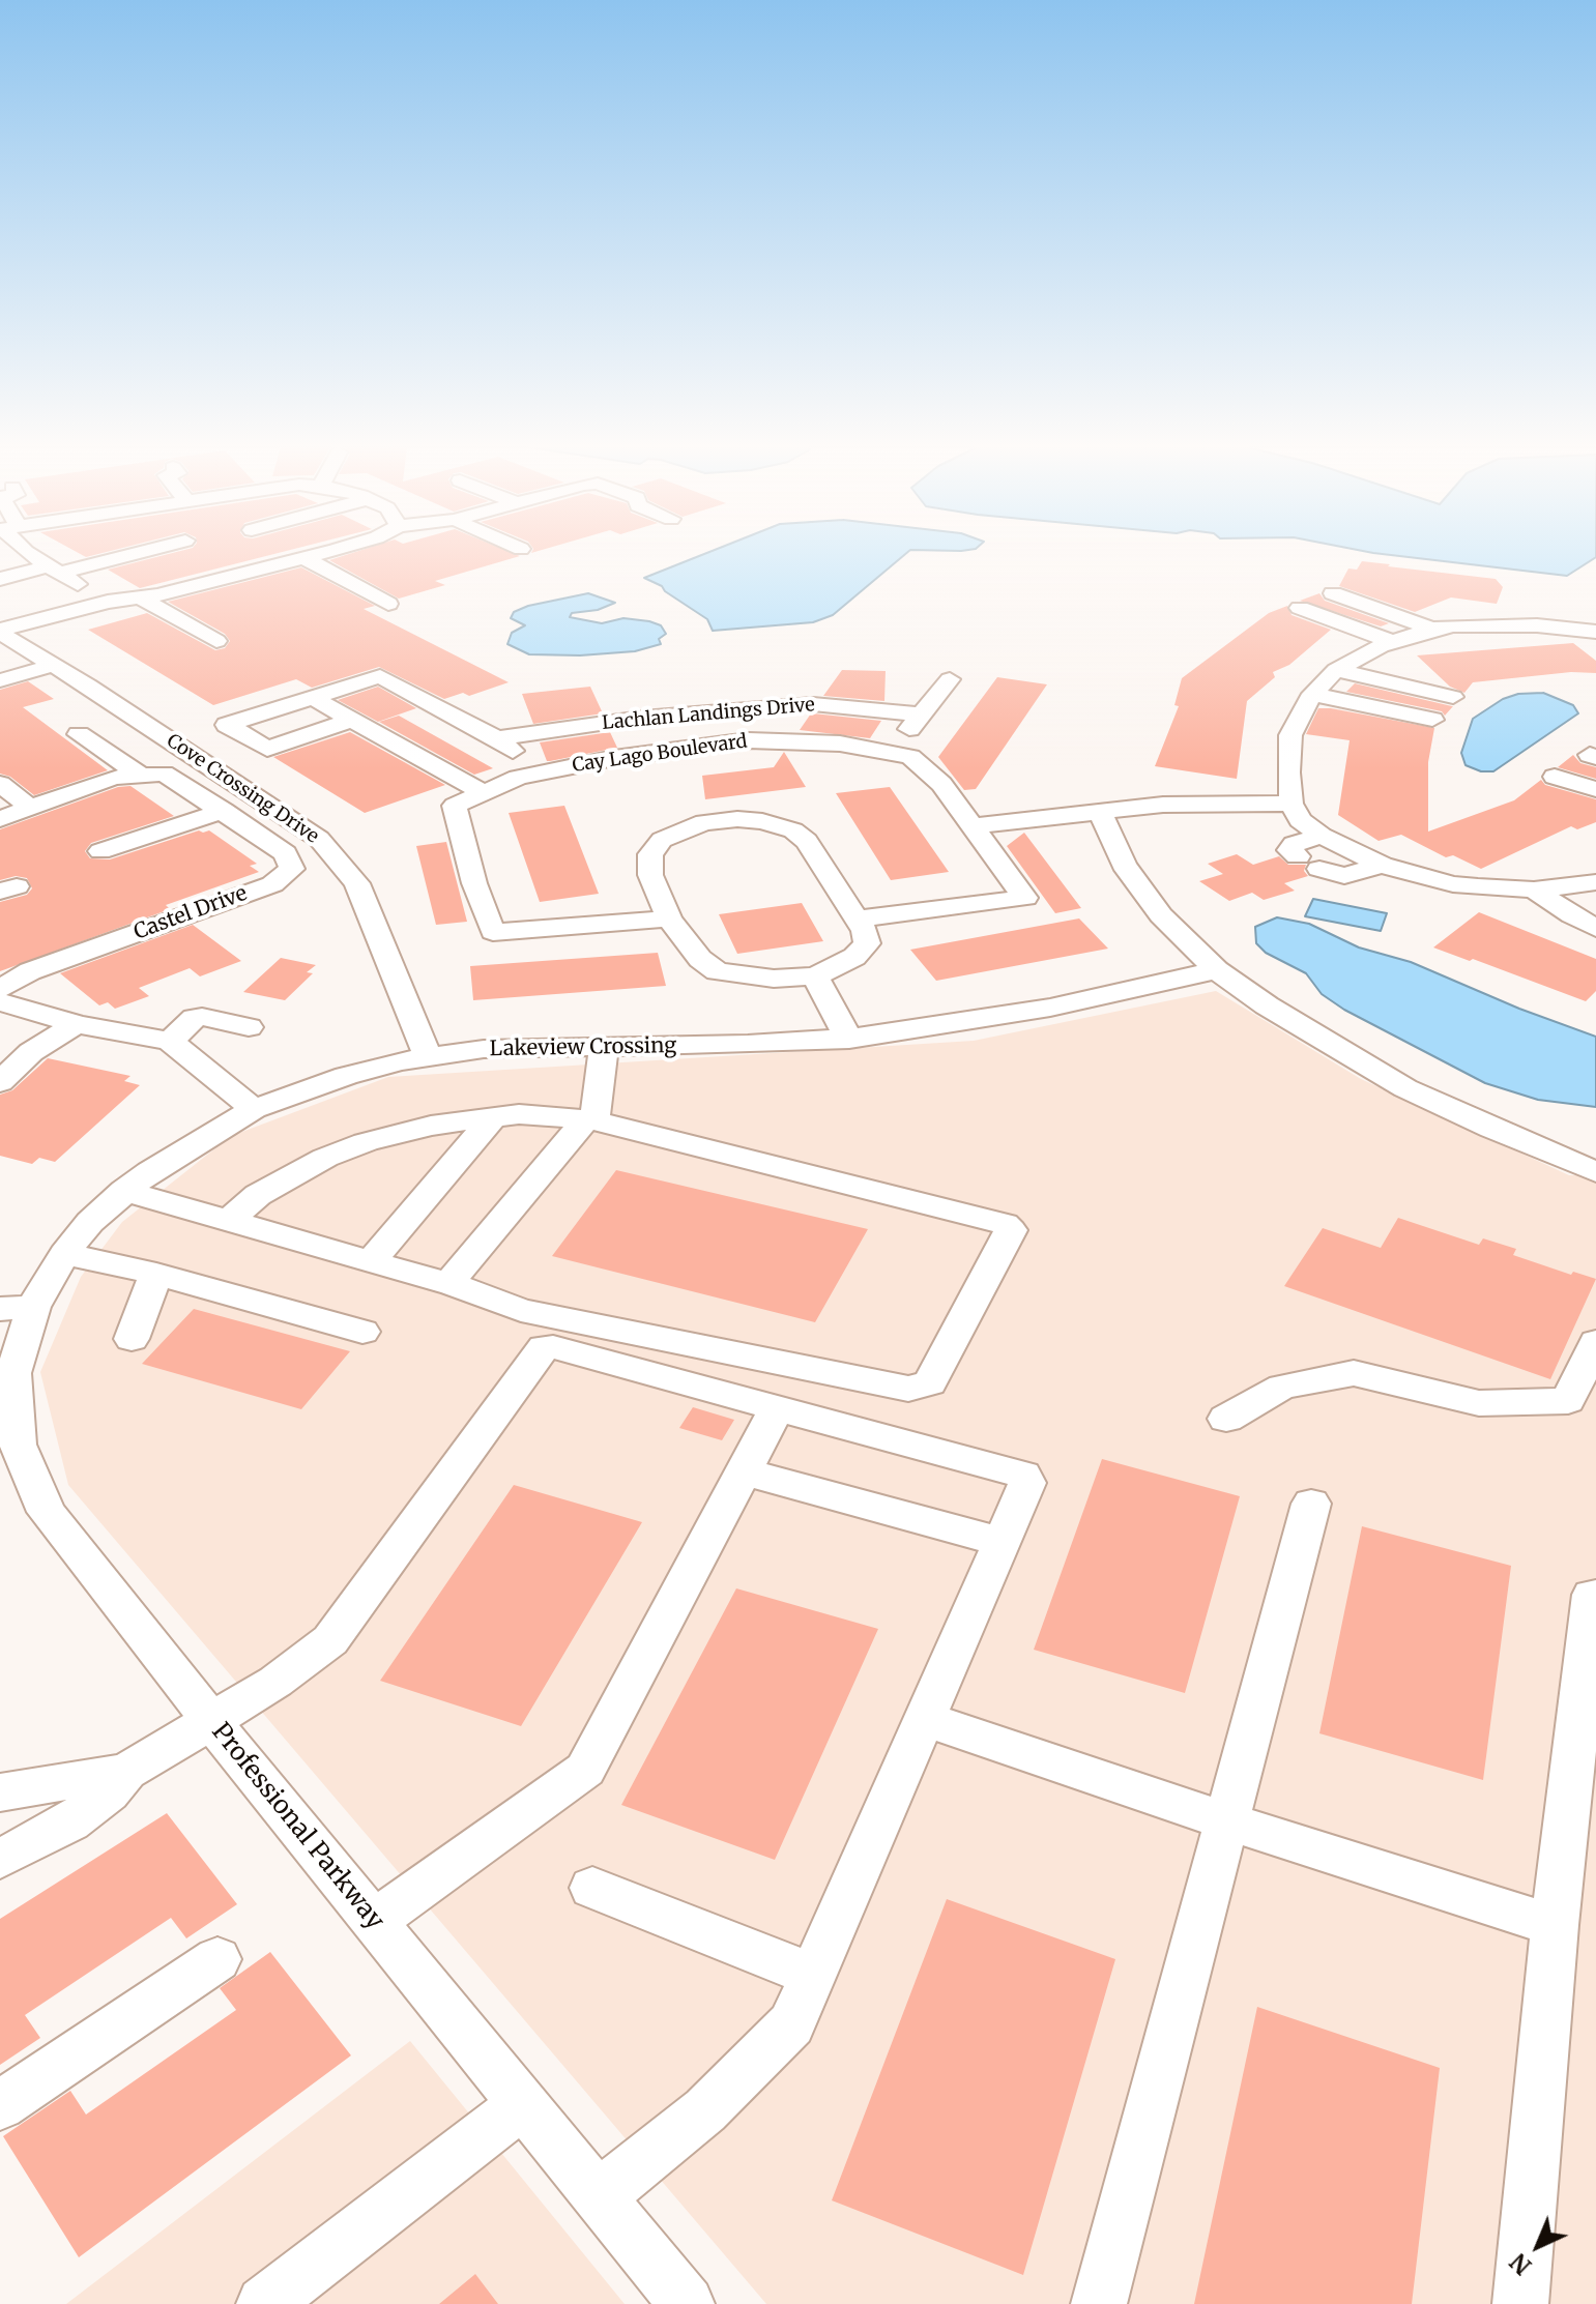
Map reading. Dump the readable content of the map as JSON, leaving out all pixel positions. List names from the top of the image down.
{
  "streets": {
    "street": [
      "Lachlan Landings Drive",
      "Cay Lago Boulevard",
      "Cove Crossing Drive",
      "Castel Drive",
      "Lakeview Crossing",
      "Professional Parkway"
    ]
  },
  "crossings": [
    ["Cove Crossing Drive", "Lakeview Crossing"],
    ["Lakeview Crossing", "Professional Parkway"]
  ],
  "north": "bottom left"
}
